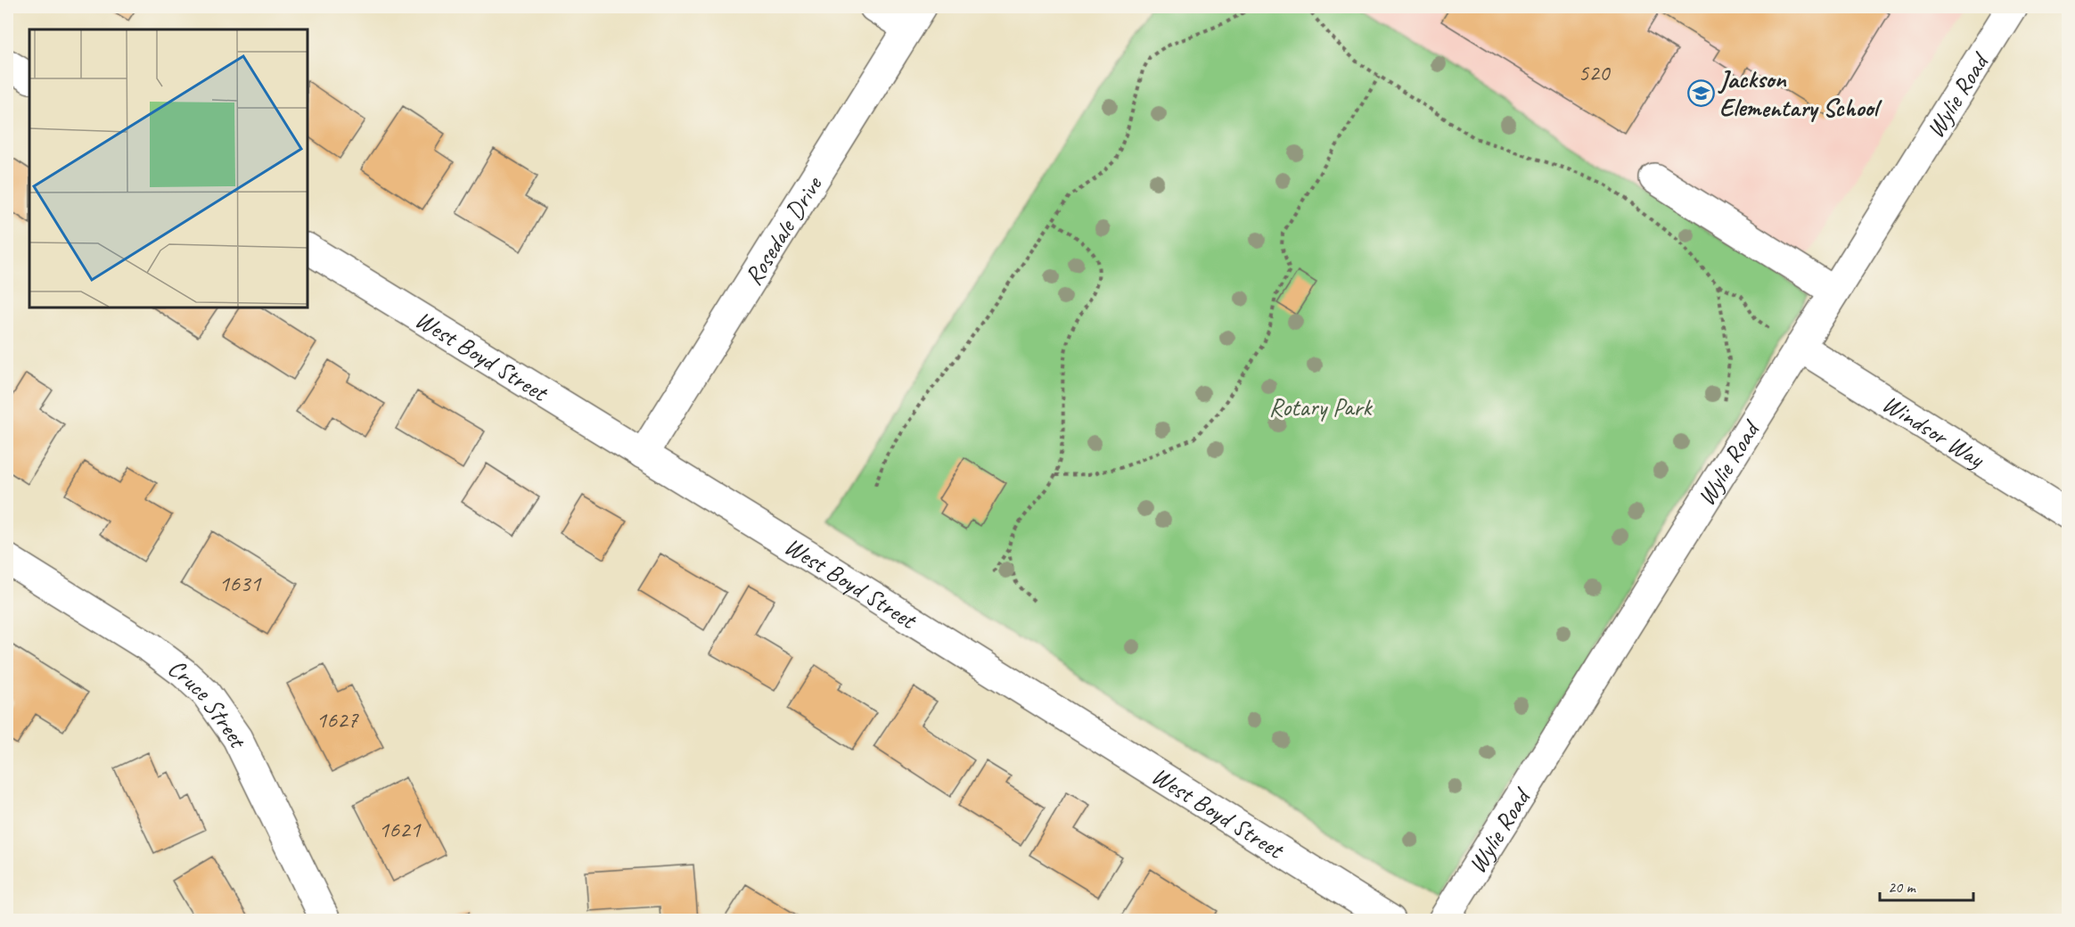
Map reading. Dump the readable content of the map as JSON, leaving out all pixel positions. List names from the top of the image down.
{
  "streets": {
    "street": [
      "Wylie Road",
      "Rosedale Drive",
      "West Boyd Street",
      "Windsor Way",
      "Cruce Street"
    ]
  },
  "crossings": [
    ["Wylie Road", "Windsor Way"],
    ["Rosedale Drive", "West Boyd Street"]
  ],
  "parks": ["Rotary Park"],
  "places": {
    "school or university": ["Jackson Elementary School"]
  },
  "house_numbers": [
    "520",
    "1631",
    "1627",
    "1621"
  ],
  "scale_bar": "20 m"
}
